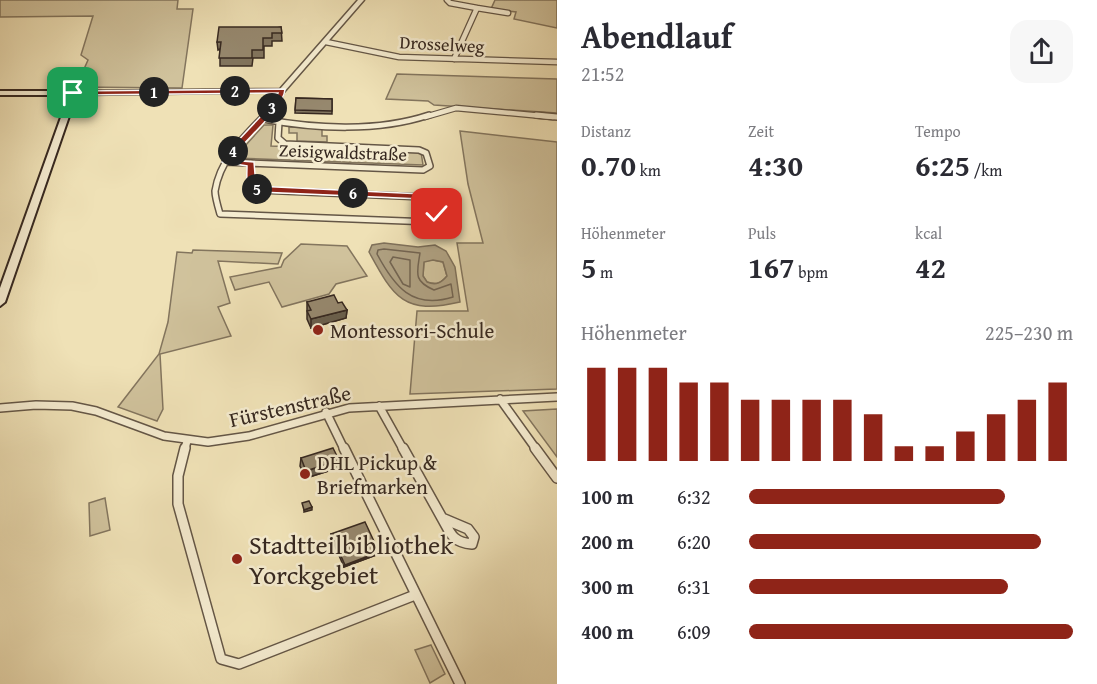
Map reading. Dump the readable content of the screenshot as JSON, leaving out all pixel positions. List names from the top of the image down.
{
  "streets": {
    "street": ["Drosselweg", "Zeisigwaldstraße", "Fürstenstraße"]
  },
  "crossings": [
    ["Drosselweg", "Zeisigwaldstraße"]
  ],
  "places": ["Montessori-Schule", "DHL Pickup & Briefmarken", "Stadtteilbibliothek Yorckgebiet"],
  "page": {
    "heading": ["Abendlauf", "21:52"],
    "pins": [
      "2",
      "1",
      "3",
      "4",
      "5",
      "6"
    ],
    "stats": [
      ["Distanz", "0.70 km"],
      ["Zeit", "4:30"],
      ["Tempo", "6:25 /km"],
      ["Höhenmeter", "5 m"],
      ["Puls", "167 bpm"],
      ["kcal", "42"]
    ],
    "chart": ["Höhenmeter", "225–230 m"],
    "list": [
      {
        "name": "100 m",
        "note": "6:32"
      },
      {
        "name": "200 m",
        "note": "6:20"
      },
      {
        "name": "300 m",
        "note": "6:31"
      },
      {
        "name": "400 m",
        "note": "6:09"
      }
    ]
  }
}
